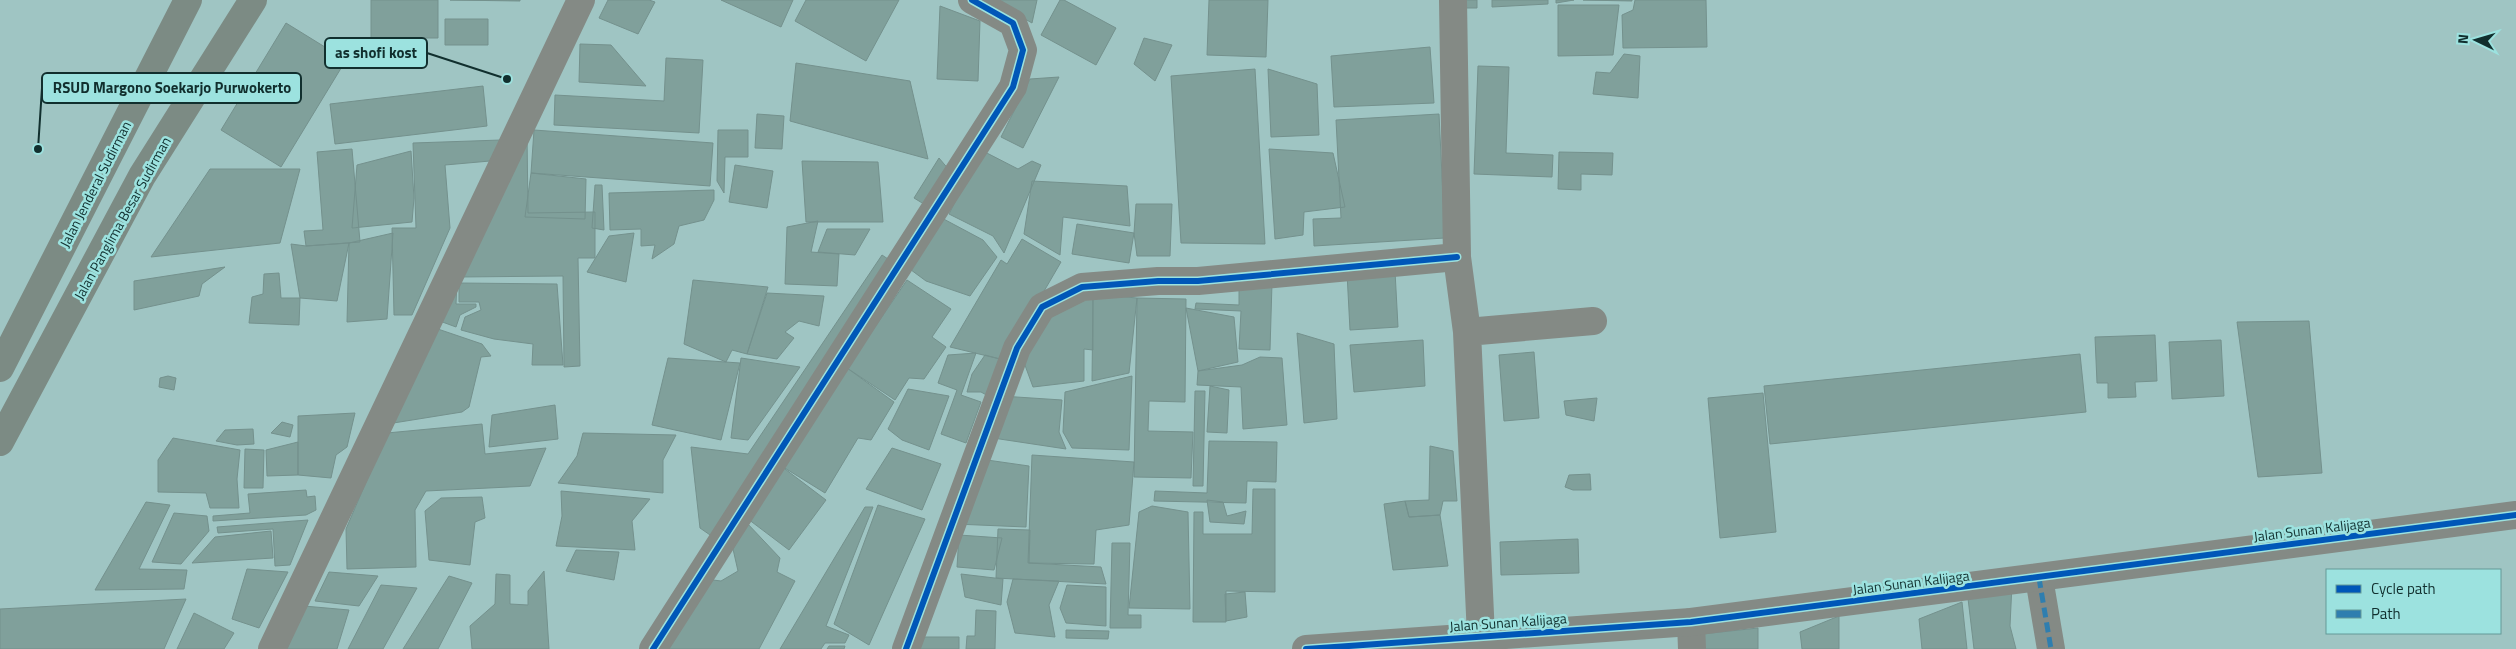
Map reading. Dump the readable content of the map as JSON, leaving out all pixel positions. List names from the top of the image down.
{
  "streets": {
    "highway": ["Jalan Jenderal Sudirman", "Jalan Panglima Besar Sudirman"],
    "street": ["Jalan Sunan Kalijaga"]
  },
  "places": ["as shofi kost", "RSUD Margono Soekarjo Purwokerto"],
  "legend": ["Cycle path", "Path"],
  "north": "left"
}
